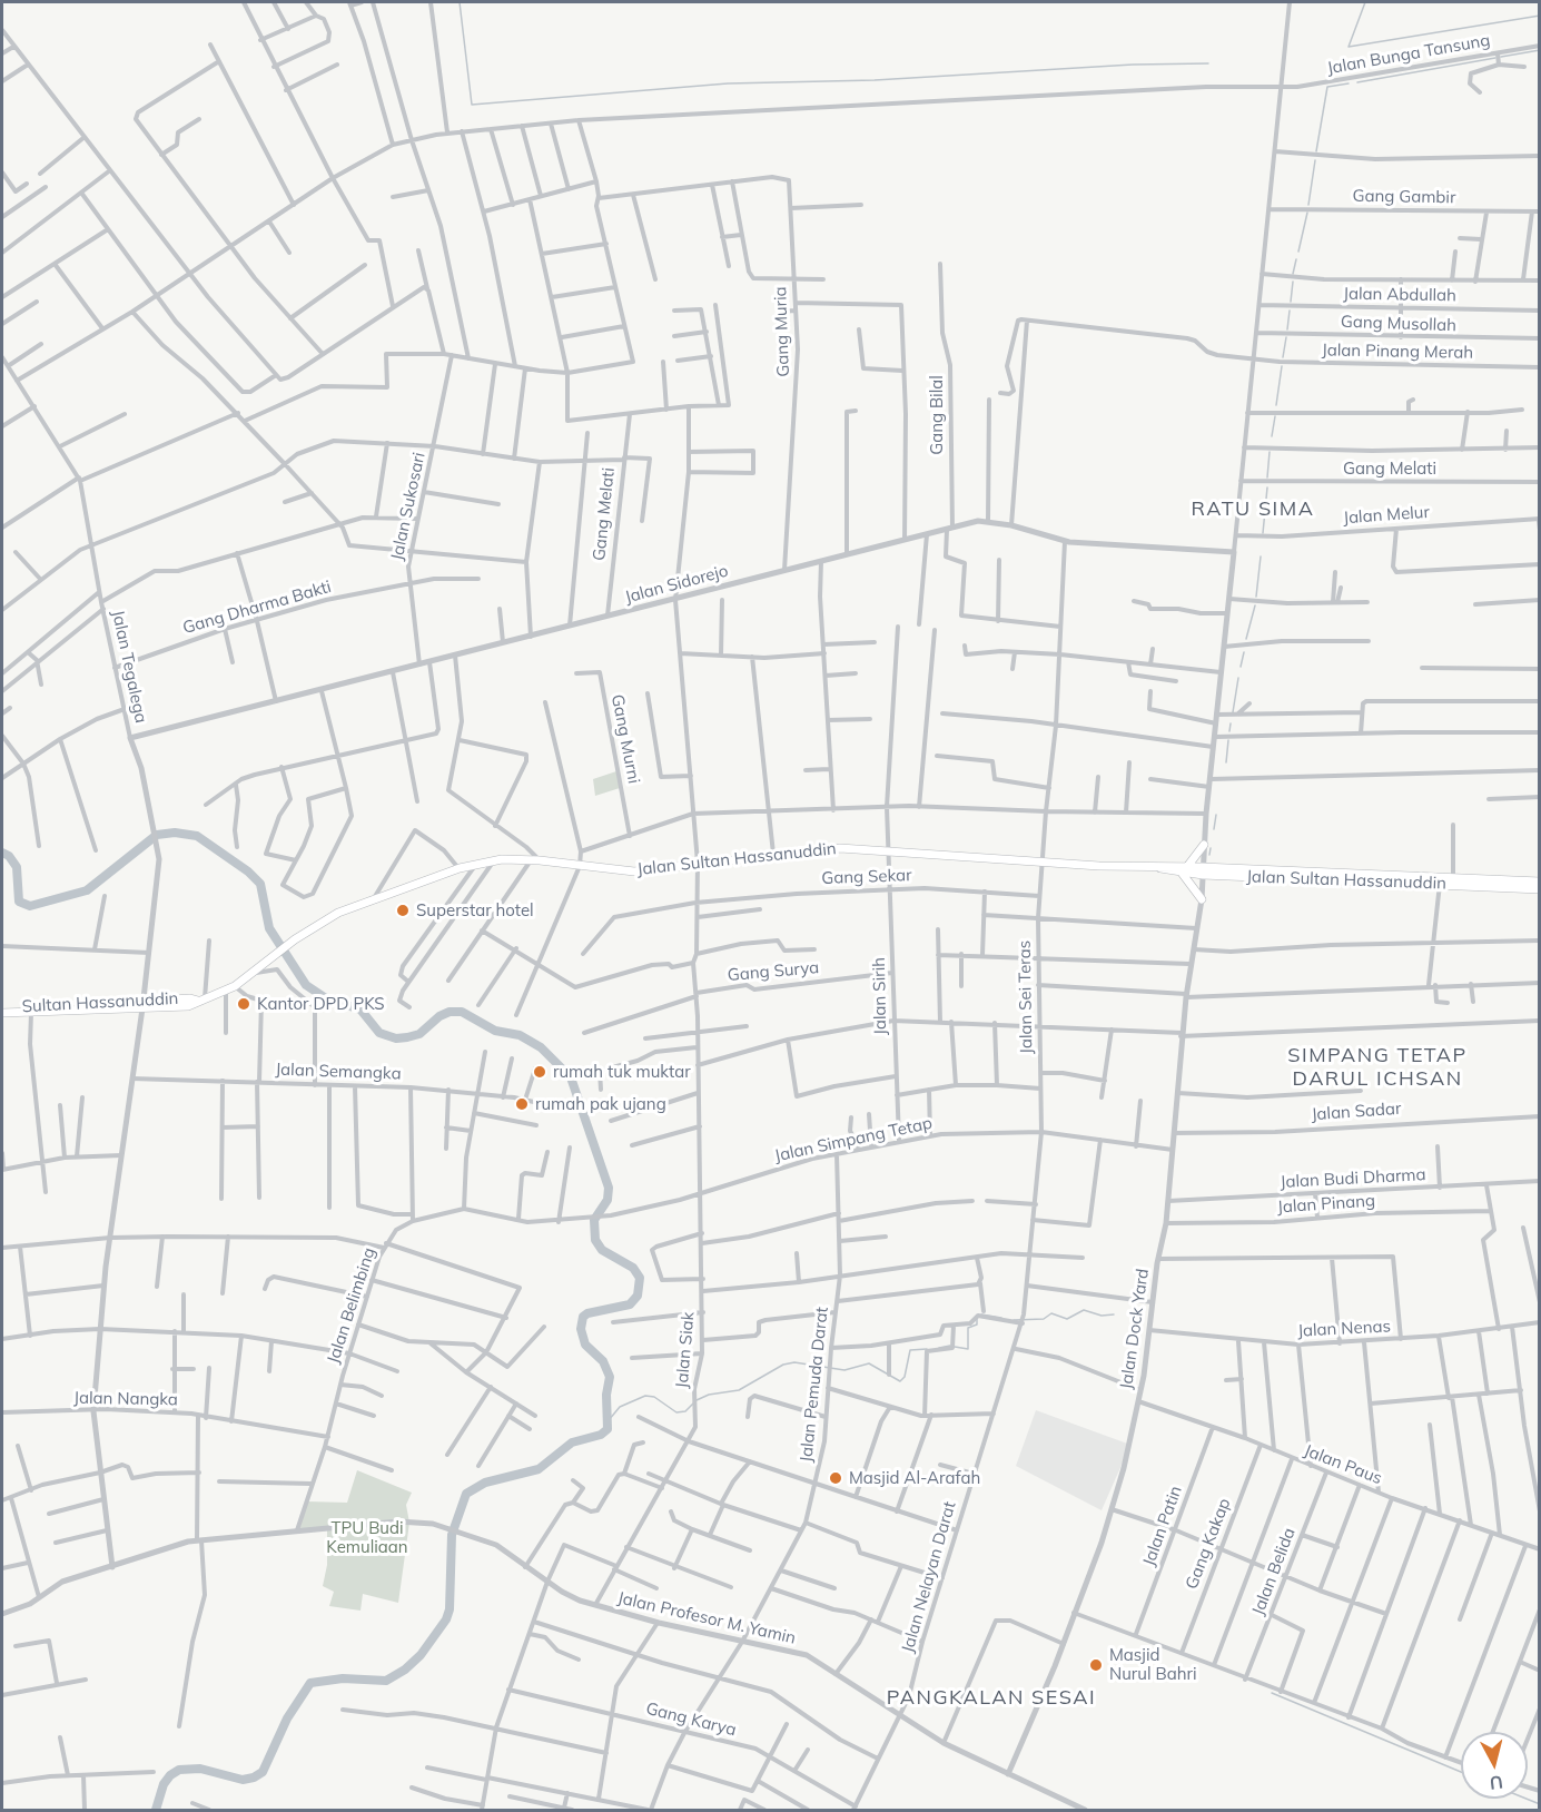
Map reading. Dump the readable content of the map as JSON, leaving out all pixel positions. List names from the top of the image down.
{
  "streets": {
    "main road": ["Jalan Sultan Hassanuddin", "Sultan Hassanuddin"],
    "street": [
      "Jalan Bunga Tansung",
      "Gang Gambir",
      "Jalan Abdullah",
      "Gang Musollah",
      "Gang Muria",
      "Jalan Pinang Merah",
      "Gang Bilal",
      "Gang Melati",
      "Jalan Sukosari",
      "Jalan Melur",
      "Jalan Sidorejo",
      "Gang Dharma Bakti",
      "Jalan Tegalega",
      "Gang Murni",
      "Gang Sekar",
      "Gang Surya",
      "Jalan Sirih",
      "Jalan Sei Teras",
      "Jalan Semangka",
      "Jalan Sadar",
      "Jalan Simpang Tetap",
      "Jalan Budi Dharma",
      "Jalan Pinang",
      "Jalan Belimbing",
      "Jalan Dock Yard",
      "Jalan Nenas",
      "Jalan Siak",
      "Jalan Pemuda Darat",
      "Jalan Nangka",
      "Jalan Paus",
      "Jalan Patin",
      "Gang Kakap",
      "Jalan Belida",
      "Jalan Nelayan Darat",
      "Jalan Profesor M. Yamin",
      "Gang Karya"
    ]
  },
  "crossings": [
    ["Jalan Bunga Tansung", "Jalan Tegalega"],
    ["Gang Muria", "Jalan Sidorejo"],
    ["Gang Bilal", "Jalan Sidorejo"],
    ["Gang Melati", "Jalan Sidorejo"],
    ["Jalan Sukosari", "Jalan Sidorejo"],
    ["Jalan Sukosari", "Gang Dharma Bakti"],
    ["Jalan Sidorejo", "Jalan Tegalega"],
    ["Jalan Sidorejo", "Jalan Sei Teras"],
    ["Jalan Sidorejo", "Jalan Dock Yard"],
    ["Gang Dharma Bakti", "Jalan Tegalega"],
    ["Jalan Tegalega", "Sultan Hassanuddin"],
    ["Jalan Tegalega", "Jalan Semangka"],
    ["Jalan Tegalega", "Jalan Nangka"],
    ["Jalan Tegalega", "Jalan Profesor M. Yamin"],
    ["Jalan Sultan Hassanuddin", "Jalan Sirih"],
    ["Jalan Sultan Hassanuddin", "Jalan Sei Teras"],
    ["Jalan Sultan Hassanuddin", "Jalan Dock Yard"],
    ["Gang Sekar", "Jalan Sirih"],
    ["Gang Sekar", "Jalan Sei Teras"],
    ["Gang Surya", "Jalan Sirih"],
    ["Gang Surya", "Jalan Siak"],
    ["Jalan Sirih", "Jalan Simpang Tetap"],
    ["Jalan Sei Teras", "Jalan Simpang Tetap"],
    ["Jalan Sei Teras", "Jalan Nelayan Darat"],
    ["Jalan Semangka", "Jalan Belimbing"],
    ["Jalan Sadar", "Jalan Dock Yard"],
    ["Jalan Simpang Tetap", "Jalan Belimbing"],
    ["Jalan Simpang Tetap", "Jalan Dock Yard"],
    ["Jalan Simpang Tetap", "Jalan Siak"],
    ["Jalan Simpang Tetap", "Jalan Pemuda Darat"],
    ["Jalan Simpang Tetap", "Jalan Nelayan Darat"],
    ["Jalan Budi Dharma", "Jalan Dock Yard"],
    ["Jalan Pinang", "Jalan Dock Yard"],
    ["Jalan Belimbing", "Jalan Siak"],
    ["Jalan Belimbing", "Jalan Nangka"],
    ["Jalan Belimbing", "Jalan Profesor M. Yamin"],
    ["Jalan Dock Yard", "Jalan Nenas"],
    ["Jalan Dock Yard", "Jalan Paus"],
    ["Jalan Dock Yard", "Jalan Profesor M. Yamin"],
    ["Jalan Siak", "Jalan Profesor M. Yamin"],
    ["Jalan Pemuda Darat", "Jalan Profesor M. Yamin"],
    ["Jalan Pemuda Darat", "Gang Karya"],
    ["Jalan Paus", "Jalan Patin"],
    ["Jalan Paus", "Gang Kakap"],
    ["Jalan Paus", "Jalan Belida"],
    ["Jalan Nelayan Darat", "Jalan Profesor M. Yamin"],
    ["Jalan Nelayan Darat", "Gang Karya"]
  ],
  "districts": ["RATU SIMA", "SIMPANG TETAP DARUL ICHSAN", "PANGKALAN SESAI"],
  "parks": ["TPU Budi Kemuliaan"],
  "places": [
    "Superstar hotel",
    "Kantor DPD PKS",
    "rumah tuk muktar",
    "rumah pak ujang",
    "Masjid Al-Arafah",
    "Masjid Nurul Bahri"
  ],
  "north": "bottom"
}
